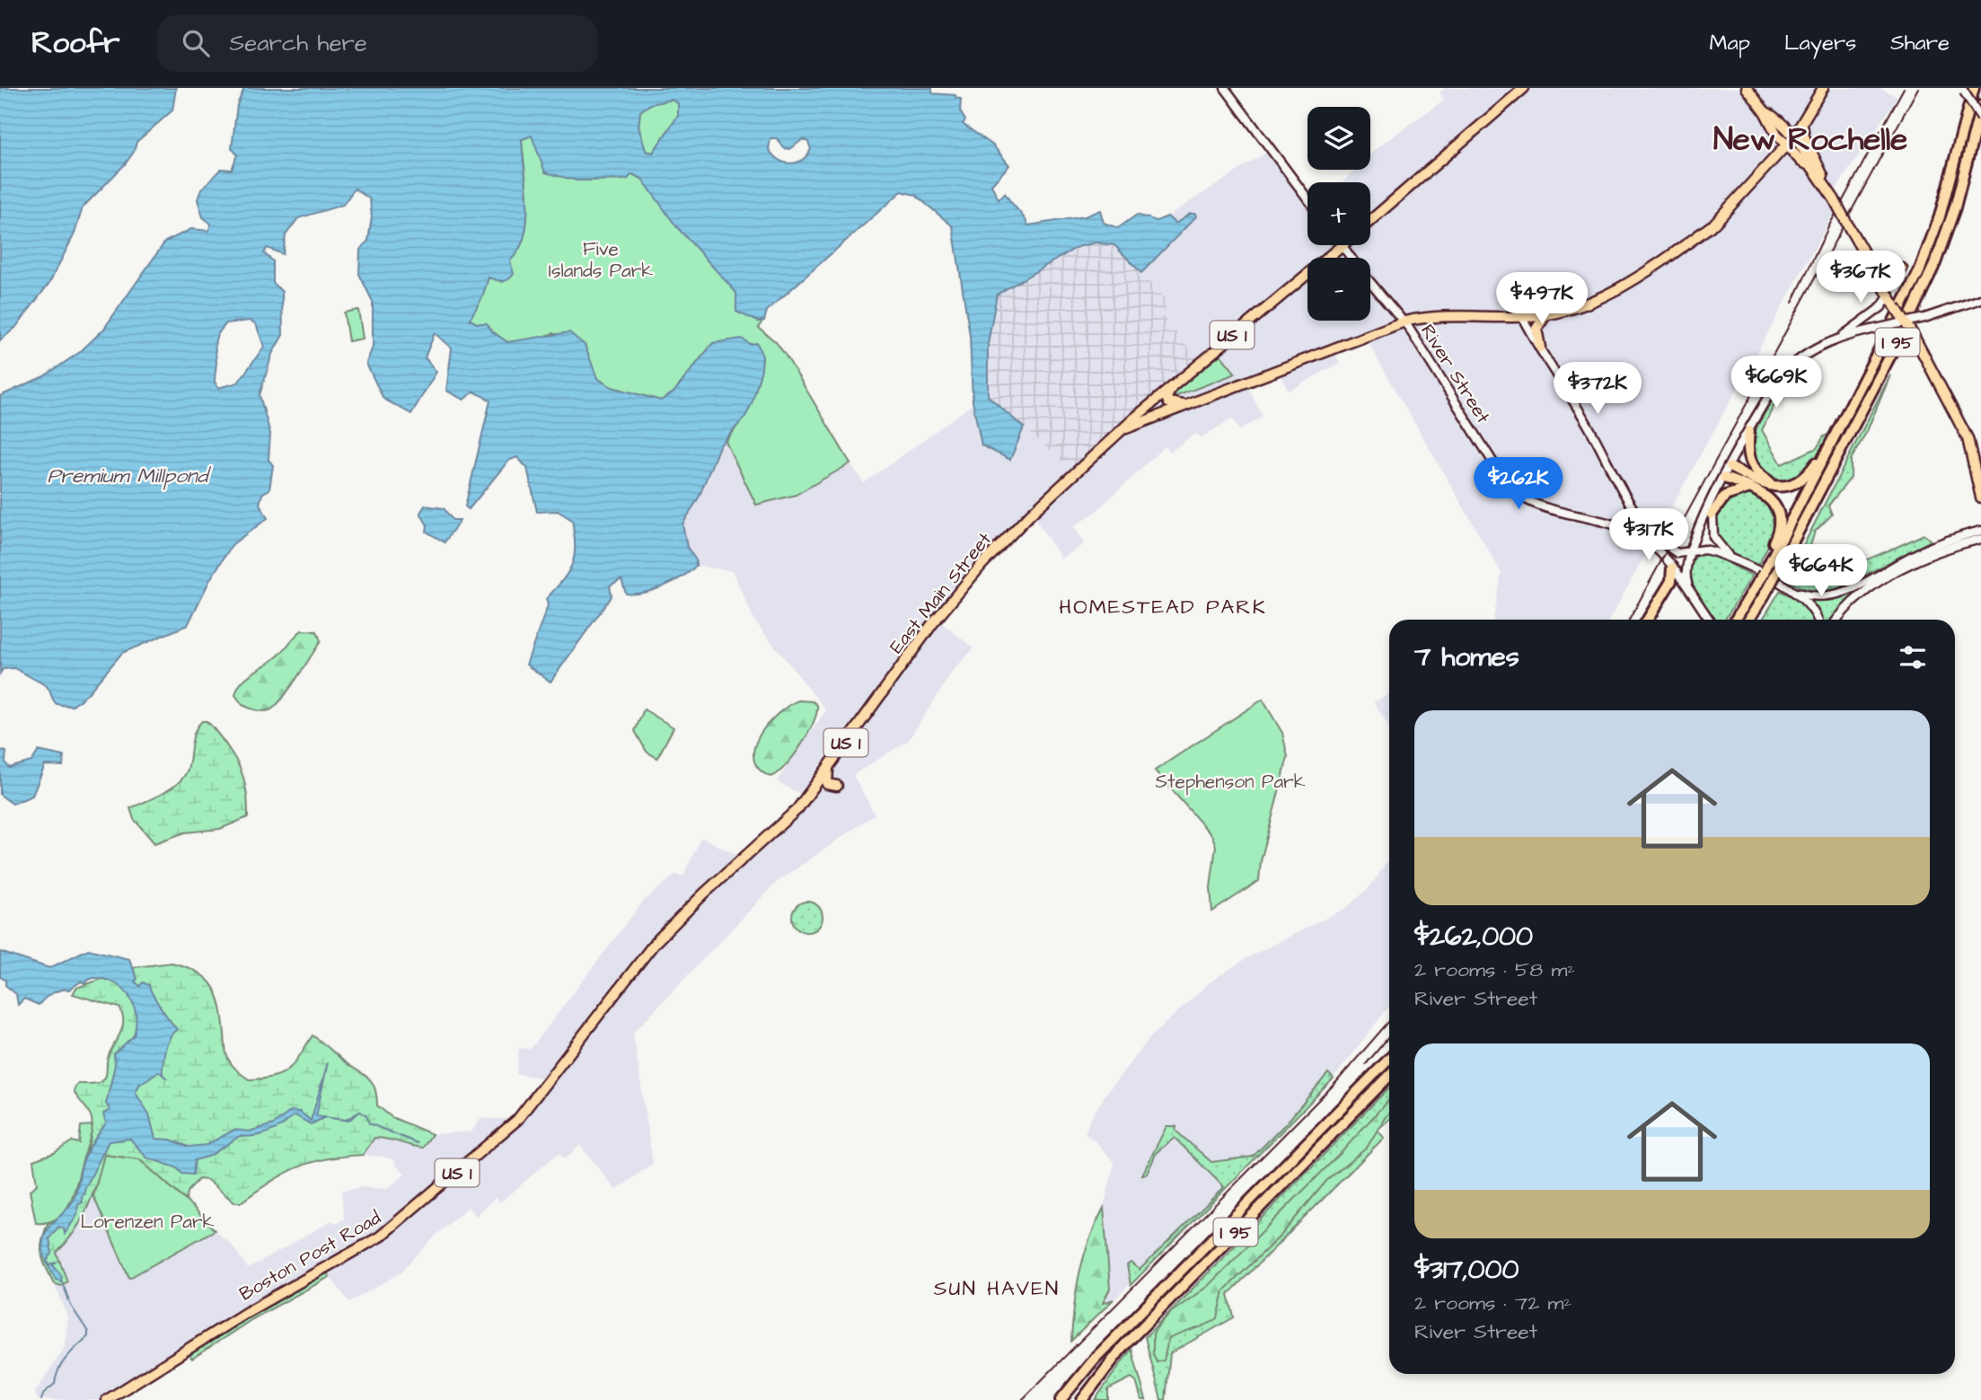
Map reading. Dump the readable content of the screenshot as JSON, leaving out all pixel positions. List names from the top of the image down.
{
  "streets": {
    "highway": ["I 95"],
    "main road": [
      "US 1",
      "River Street",
      "East Main Street",
      "Boston Post Road"
    ]
  },
  "crossings": [
    ["US 1", "River Street"],
    ["US 1", "East Main Street"],
    ["East Main Street", "Boston Post Road"]
  ],
  "districts": ["New Rochelle", "HOMESTEAD PARK", "SUN HAVEN"],
  "water": ["Premium Millpond"],
  "parks": ["Five Islands Park", "Stephenson Park", "Lorenzen Park"],
  "page": {
    "header": "Roofr",
    "search": "Search here",
    "nav": ["Map", "Layers", "Share"],
    "map_buttons": ["+", "−"],
    "price": [
      "$367K",
      "$497K",
      "$669K",
      "$372K",
      "$262K",
      "$317K",
      "$664K"
    ],
    "heading": "7 homes",
    "list": [
      {
        "name": "$262,000",
        "note": "2 rooms · 58 m² · River Street"
      },
      {
        "name": "$317,000",
        "note": "2 rooms · 72 m² · River Street"
      }
    ]
  }
}
